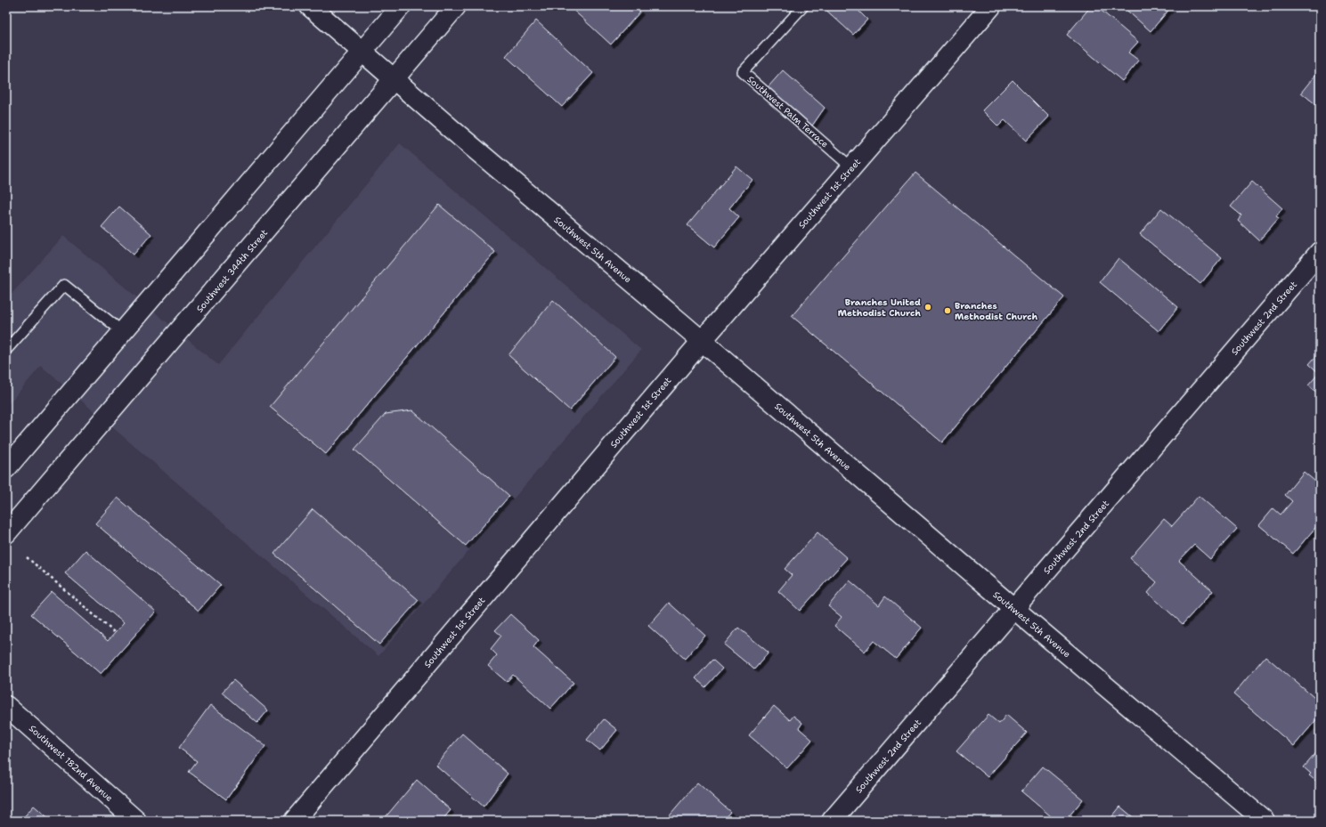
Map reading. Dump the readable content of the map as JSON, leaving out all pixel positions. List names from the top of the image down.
{
  "streets": {
    "street": [
      "Southwest 1st Street",
      "Southwest 5th Avenue",
      "Southwest 344th Street",
      "Southwest 2nd Street",
      "Southwest 182nd Avenue"
    ],
    "lane": ["Southwest Palm Terrace"]
  },
  "crossings": [
    ["Southwest Palm Terrace", "Southwest 1st Street"],
    ["Southwest 1st Street", "Southwest 5th Avenue"],
    ["Southwest 5th Avenue", "Southwest 344th Street"],
    ["Southwest 5th Avenue", "Southwest 2nd Street"]
  ],
  "places": ["Branches United Methodist Church", "Branches Methodist Church"]
}
